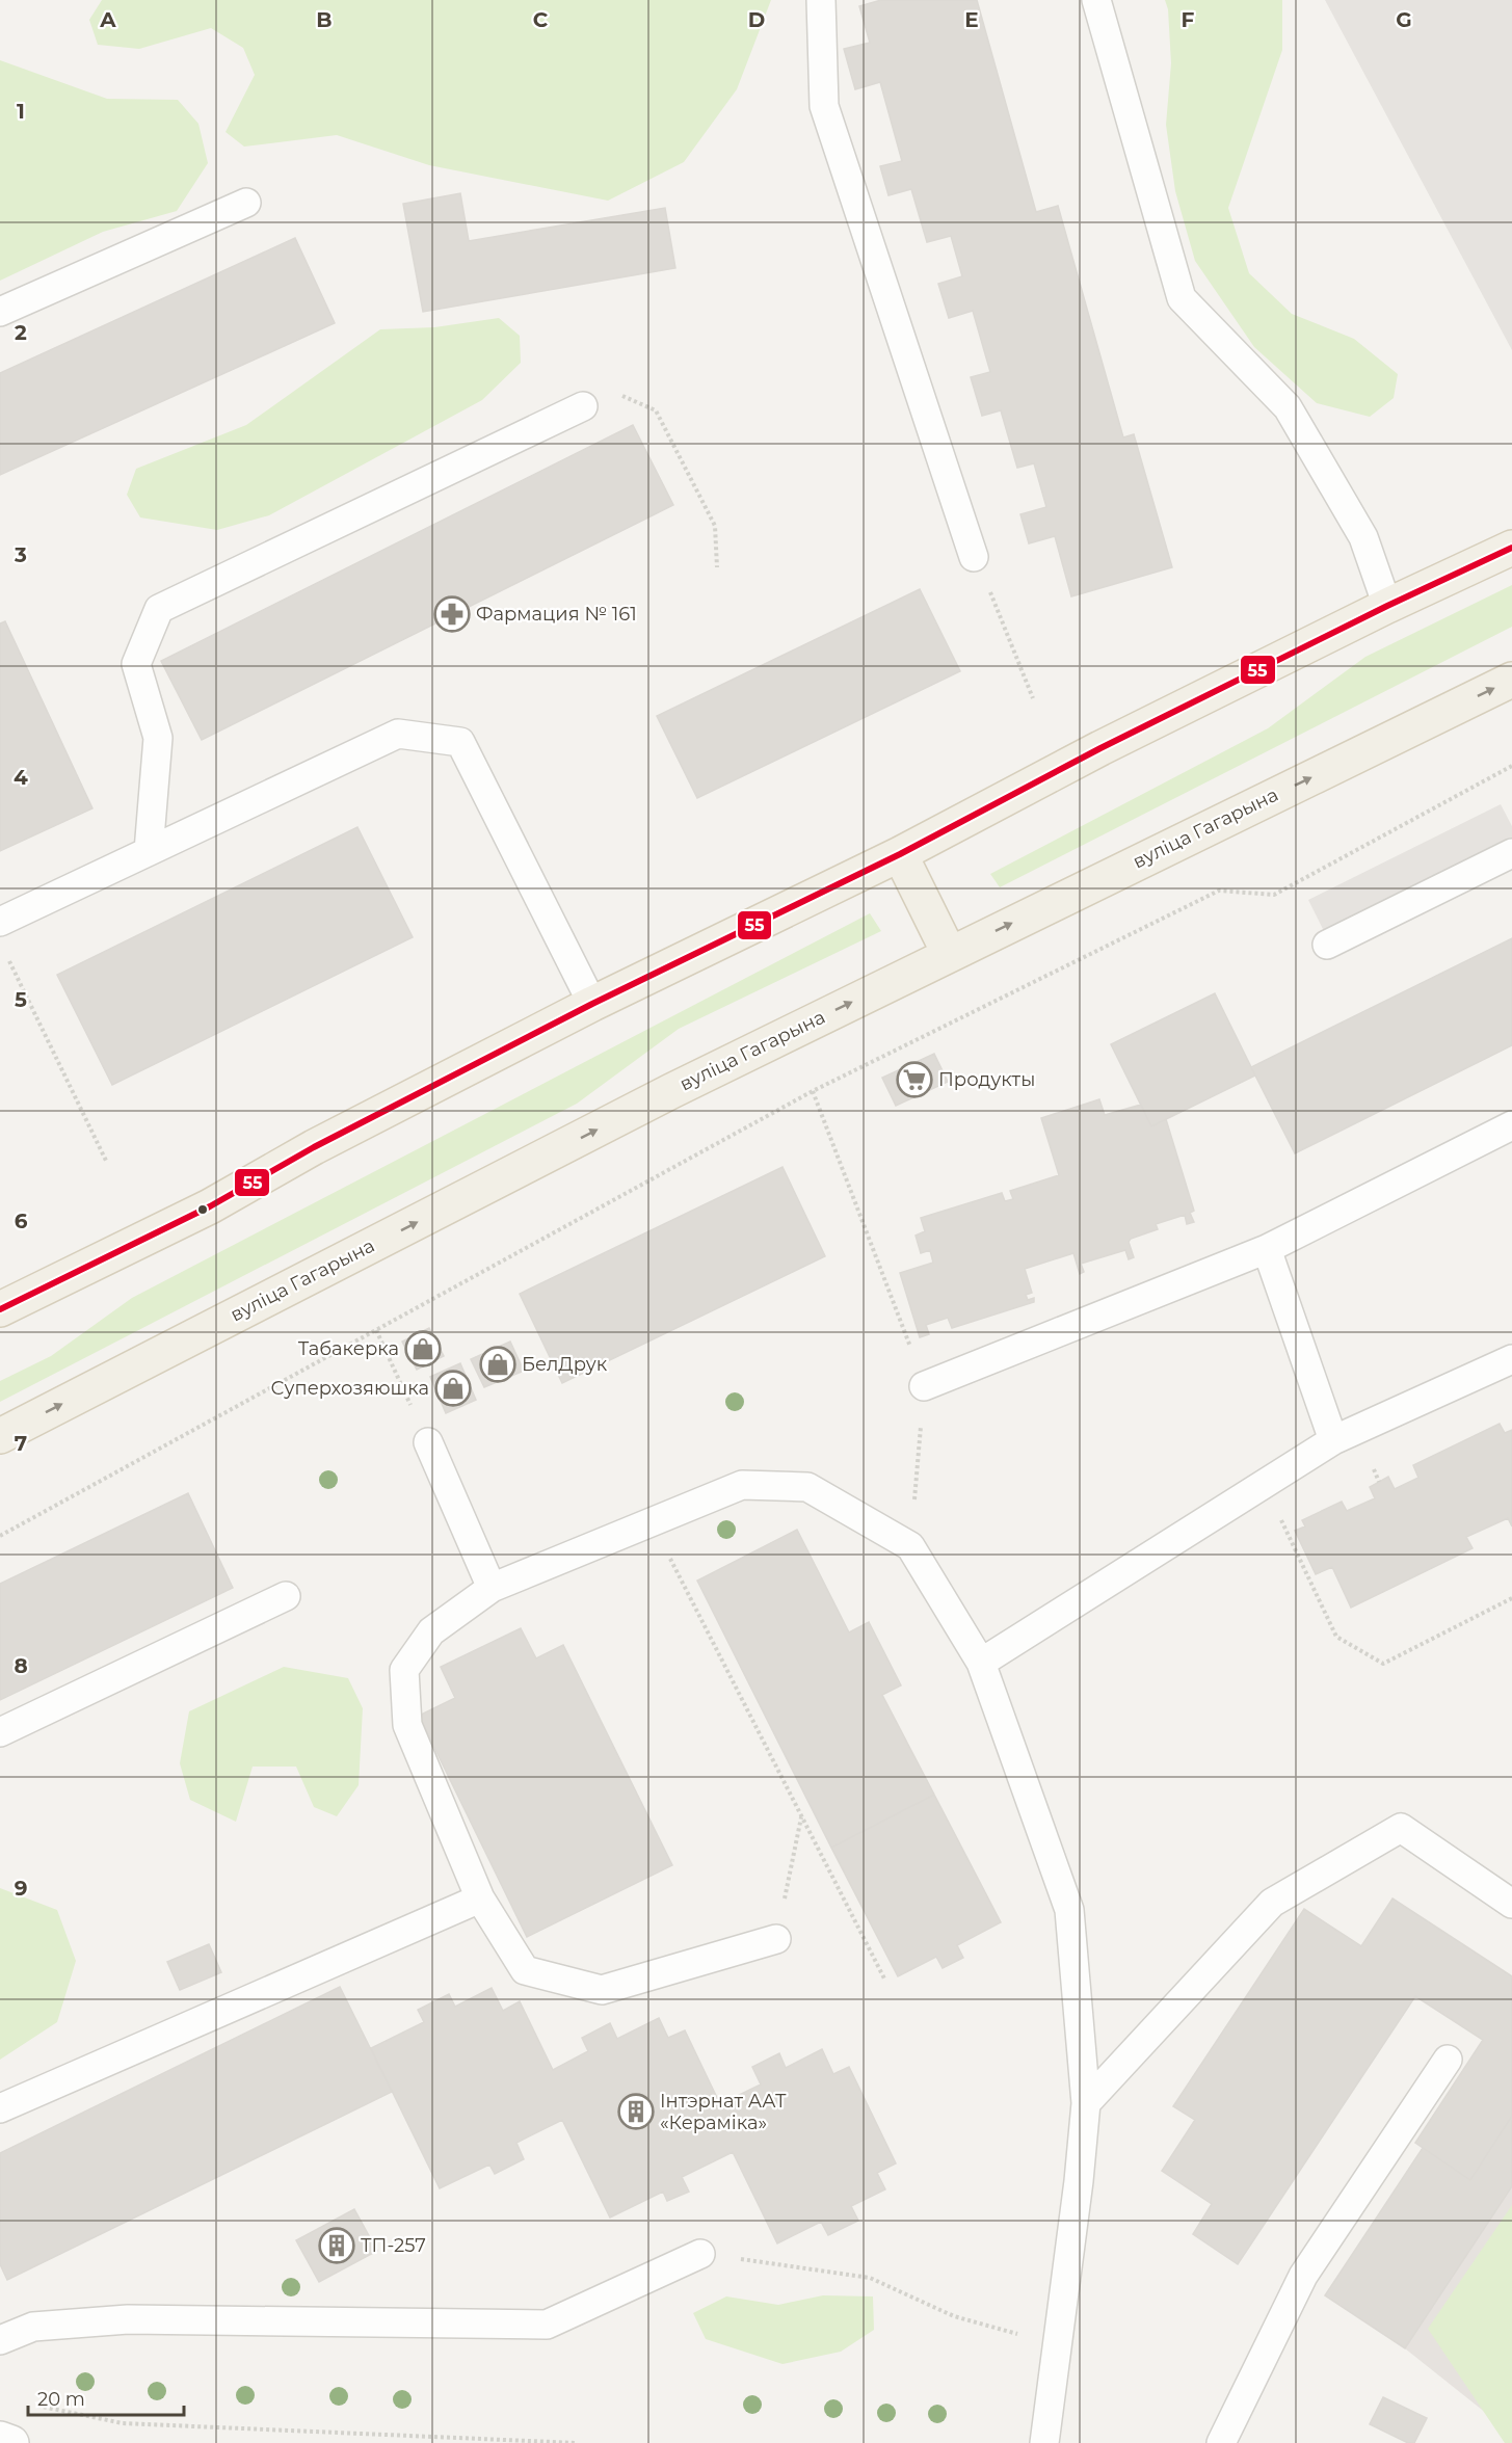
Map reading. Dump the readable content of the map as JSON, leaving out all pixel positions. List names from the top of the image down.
{
  "streets": {
    "main road": ["вуліца Гагарына"]
  },
  "places": {
    "pharmacy": ["Фармация № 161"],
    "supermarket": ["Продукты"],
    "shop": ["Табакерка", "БелДрук", "Суперхозяюшка"],
    "building": ["Інтэрнат ААТ «Кераміка»", "ТП-257"]
  },
  "lines": ["transit line 55"],
  "scale_bar": "20 m",
  "grid": {
    "columns": [
      "A",
      "B",
      "C",
      "D",
      "E",
      "F",
      "G"
    ],
    "rows": [
      "1",
      "2",
      "3",
      "4",
      "5",
      "6",
      "7",
      "8",
      "9"
    ]
  }
}
